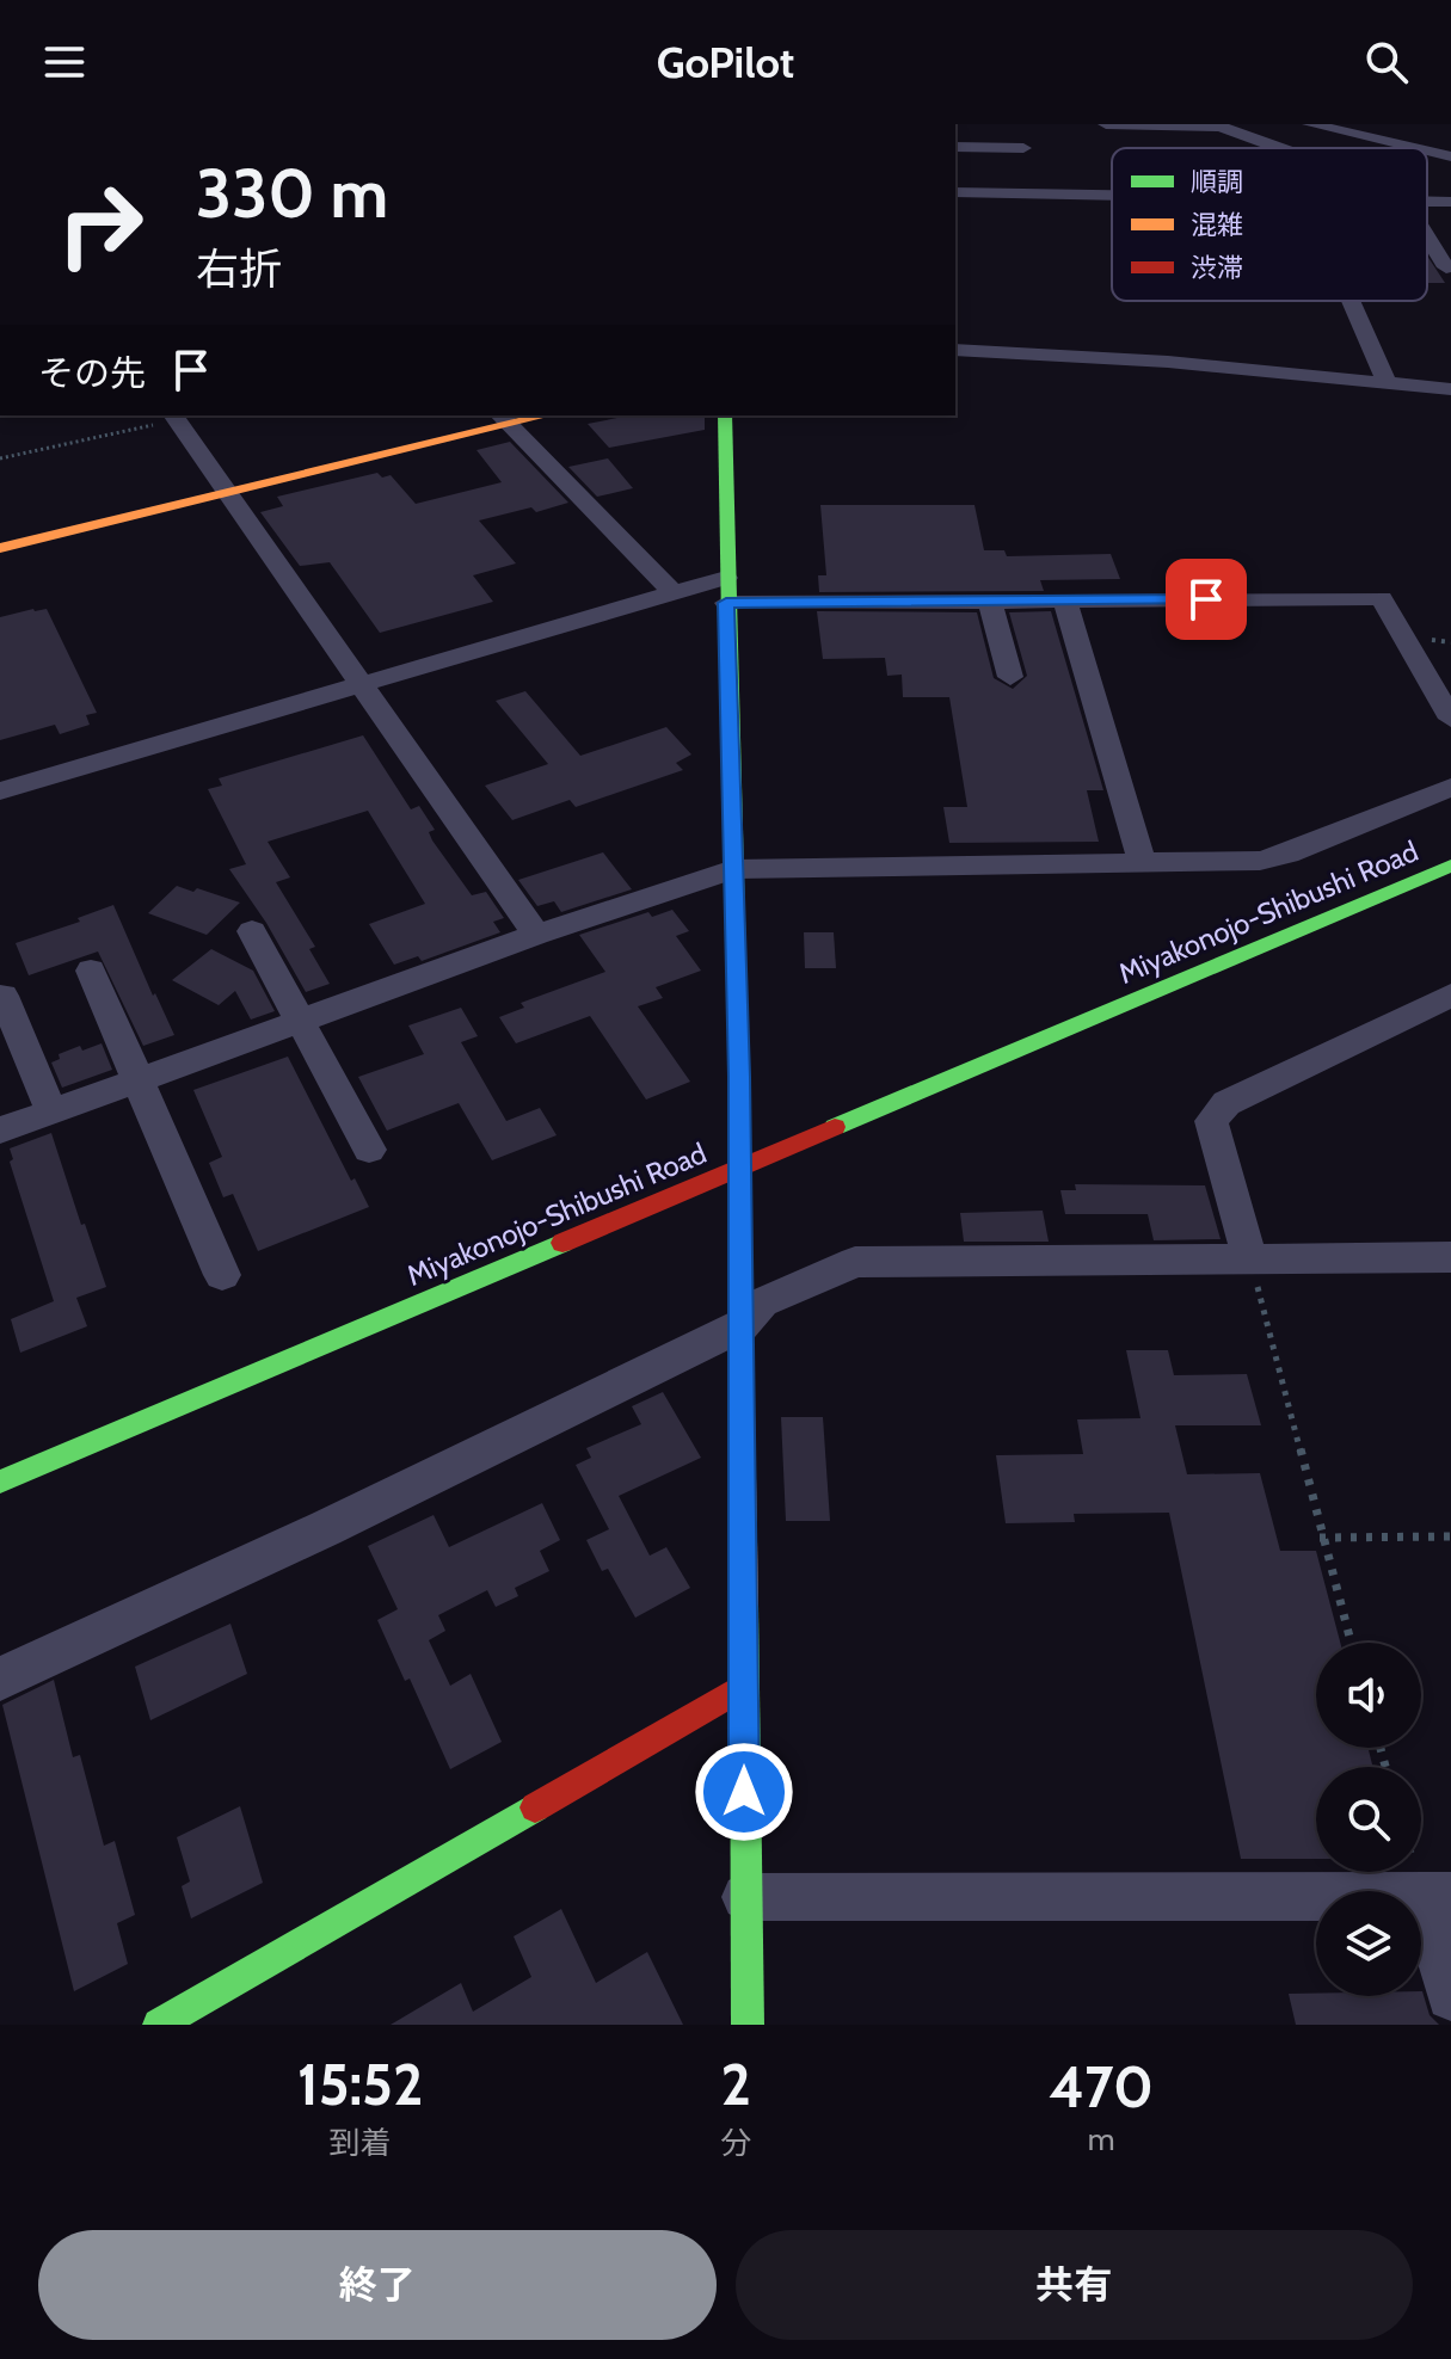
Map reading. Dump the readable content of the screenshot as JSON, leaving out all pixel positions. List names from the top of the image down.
{
  "streets": {
    "main road": ["Miyakonojo-Shibushi Road"]
  },
  "legend": ["順調", "混雑", "渋滞"],
  "page": {
    "header": "GoPilot",
    "turn": ["330 m", "右折"],
    "then": "その先",
    "eta": [
      "15:52",
      "到着",
      "2",
      "分",
      "470",
      "m"
    ],
    "buttons": ["終了", "共有"]
  }
}
